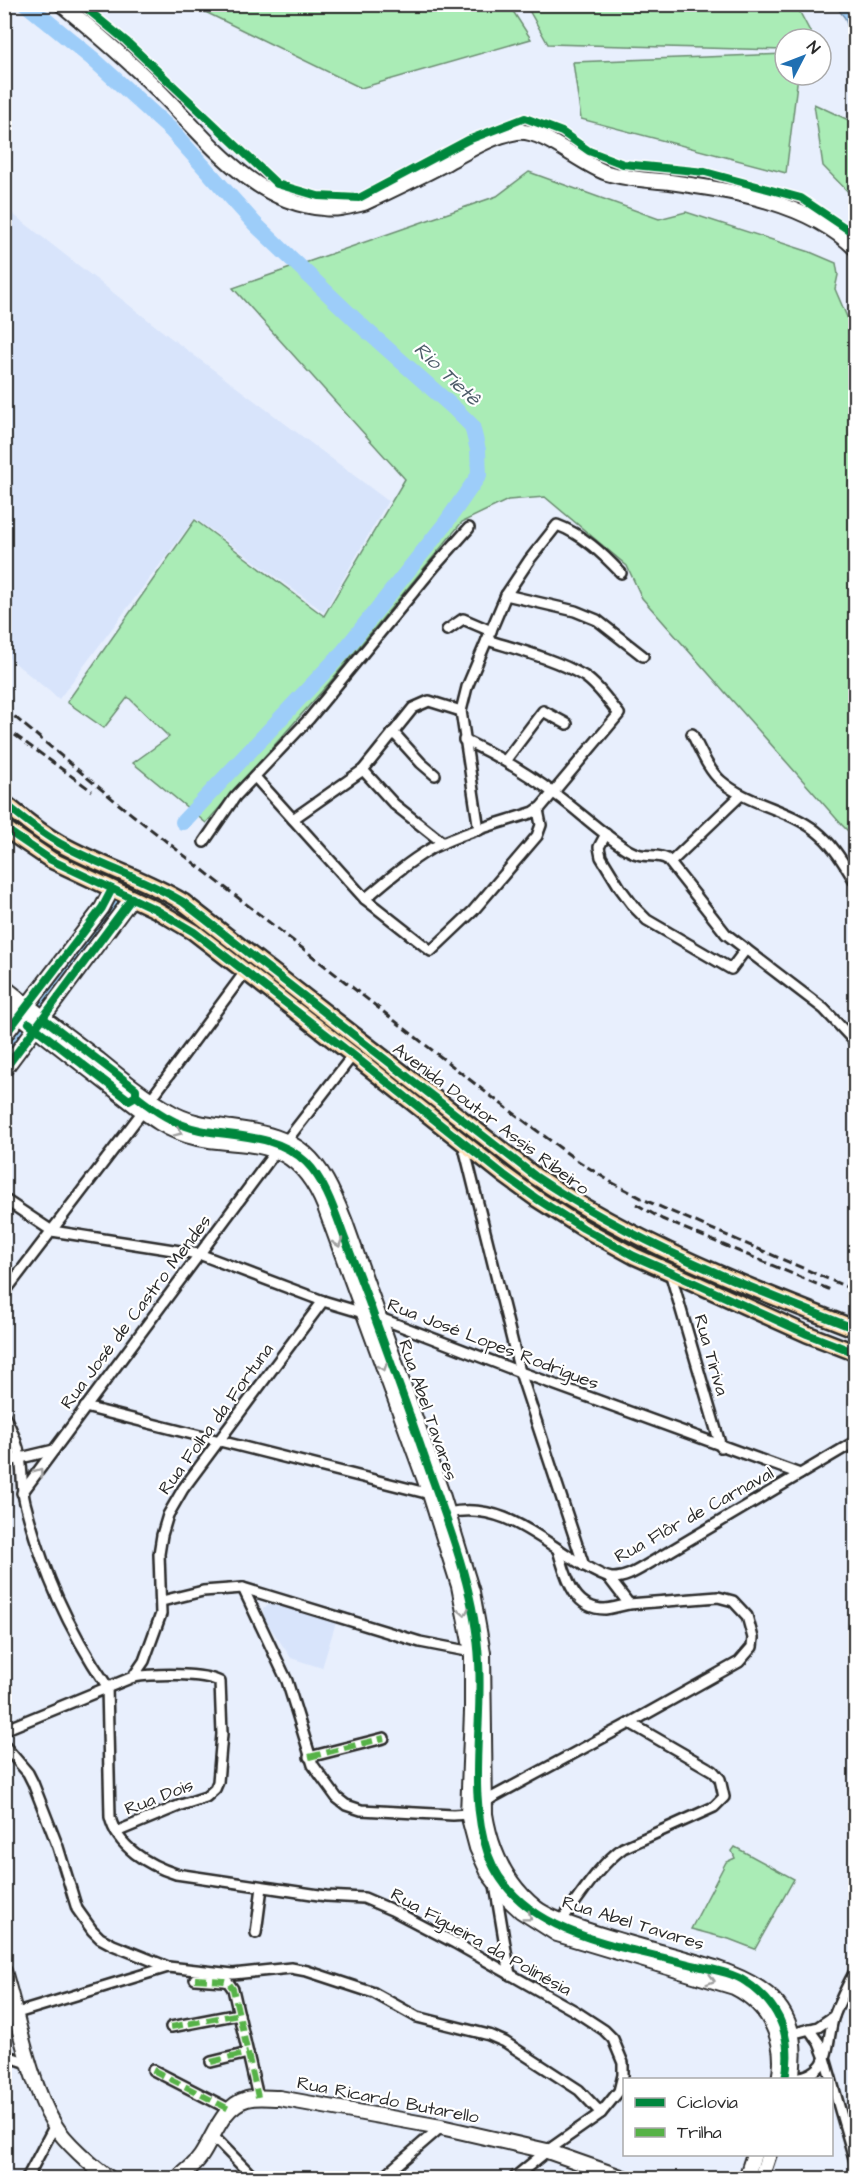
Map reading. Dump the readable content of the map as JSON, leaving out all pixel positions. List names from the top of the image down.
{
  "streets": {
    "main road": ["Avenida Doutor Assis Ribeiro"],
    "street": [
      "Rua José de Castro Mendes",
      "Rua José Lopes Rodrigues",
      "Rua Tiriva",
      "Rua Abel Tavares",
      "Rua Folha da Fortuna",
      "Rua Flôr de Carnaval",
      "Rua Dois",
      "Rua Figueira da Polinésia",
      "Rua Ricardo Butarello"
    ]
  },
  "crossings": [
    ["Avenida Doutor Assis Ribeiro", "Rua Tiriva"],
    ["Rua José de Castro Mendes", "Rua José Lopes Rodrigues"],
    ["Rua José de Castro Mendes", "Rua Abel Tavares"],
    ["Rua José Lopes Rodrigues", "Rua Tiriva"],
    ["Rua José Lopes Rodrigues", "Rua Abel Tavares"],
    ["Rua José Lopes Rodrigues", "Rua Folha da Fortuna"],
    ["Rua José Lopes Rodrigues", "Rua Flôr de Carnaval"],
    ["Rua Abel Tavares", "Rua Flôr de Carnaval"],
    ["Rua Folha da Fortuna", "Rua Dois"],
    ["Rua Dois", "Rua Figueira da Polinésia"],
    ["Rua Figueira da Polinésia", "Rua Ricardo Butarello"]
  ],
  "water": ["Rio Tietê"],
  "legend": ["Ciclovia", "Trilha"],
  "north": "top right"
}
